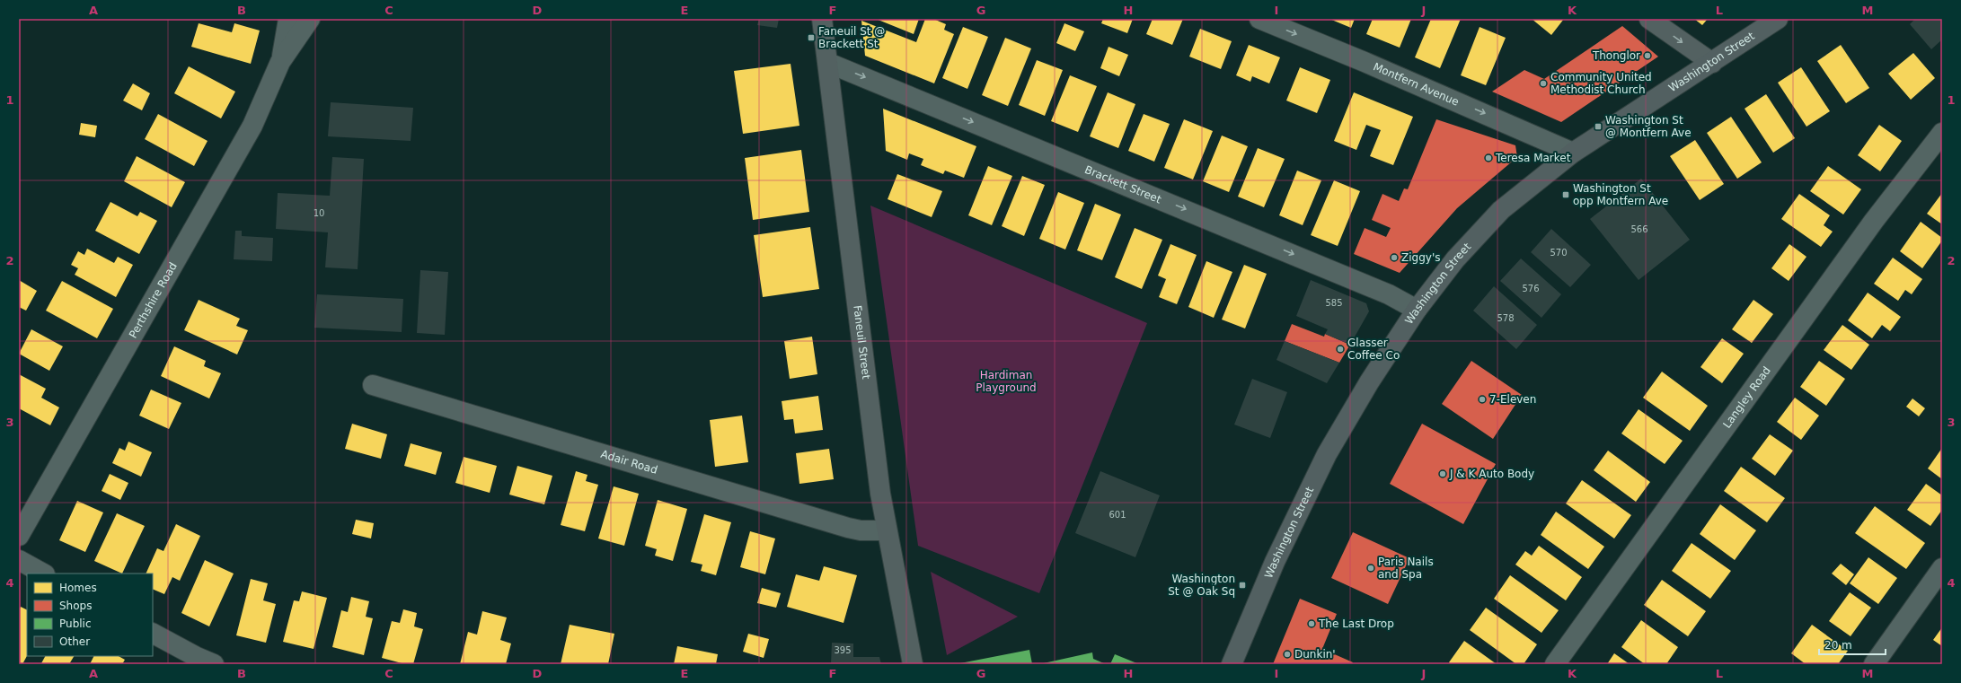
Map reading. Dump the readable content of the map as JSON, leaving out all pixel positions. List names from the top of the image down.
{
  "streets": {
    "main road": ["Washington Street"],
    "street": [
      "Montfern Avenue",
      "Brackett Street",
      "Perthshire Road",
      "Faneuil Street",
      "Langley Road",
      "Adair Road"
    ]
  },
  "crossings": [
    ["Washington Street", "Montfern Avenue"],
    ["Washington Street", "Brackett Street"],
    ["Brackett Street", "Faneuil Street"],
    ["Faneuil Street", "Adair Road"]
  ],
  "one_way": ["Montfern Avenue", "Brackett Street"],
  "parks": ["Hardiman Playground"],
  "places": {
    "transit": [
      "Faneuil St @ Brackett St",
      "Washington St @ Montfern Ave",
      "Washington St opp Montfern Ave",
      "Washington St @ Oak Sq"
    ],
    "other": [
      "Thonglor",
      "Community United Methodist Church",
      "Teresa Market",
      "Ziggy's",
      "Glasser Coffee Co",
      "7-Eleven",
      "J & K Auto Body",
      "Paris Nails and Spa",
      "The Last Drop",
      "Dunkin'"
    ]
  },
  "house_numbers": [
    "10",
    "566",
    "570",
    "576",
    "585",
    "578",
    "601",
    "395"
  ],
  "legend": [
    "Homes",
    "Shops",
    "Public",
    "Other"
  ],
  "scale_bar": "20 m",
  "grid": {
    "columns": [
      "A",
      "B",
      "C",
      "D",
      "E",
      "F",
      "G",
      "H",
      "I",
      "J",
      "K",
      "L",
      "M"
    ],
    "rows": [
      "1",
      "2",
      "3",
      "4"
    ]
  }
}
